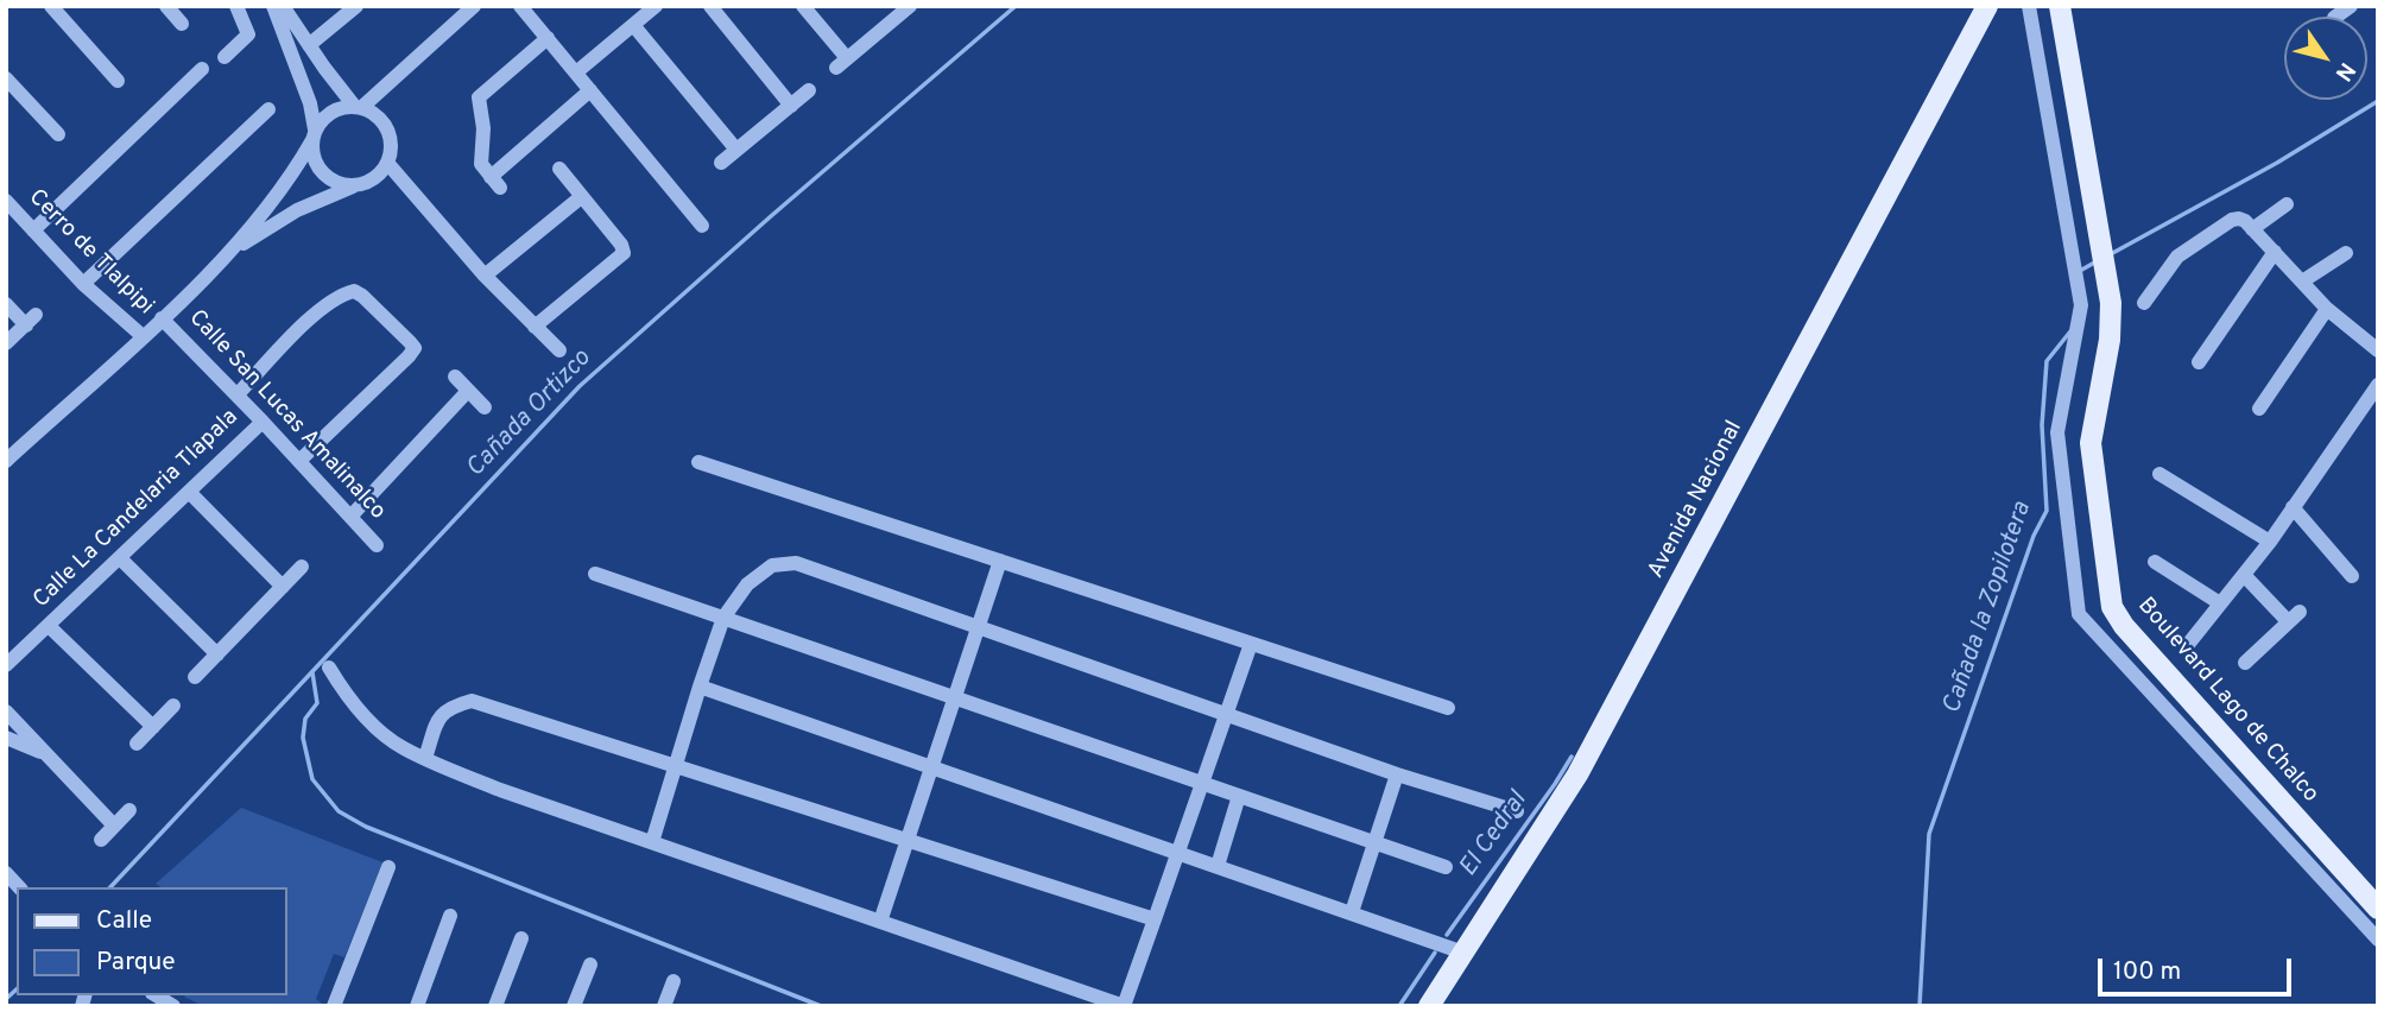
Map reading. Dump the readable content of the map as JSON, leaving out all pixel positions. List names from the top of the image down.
{
  "streets": {
    "main road": ["Avenida Nacional", "Boulevard Lago de Chalco"],
    "street": ["Cerro de Tlalpipi", "Calle San Lucas Amalinalco", "Calle La Candelaria Tlapala"]
  },
  "crossings": [
    ["Calle San Lucas Amalinalco", "Calle La Candelaria Tlapala"]
  ],
  "water": ["Cañada Ortizco", "Cañada la Zopilotera", "El Cedral"],
  "legend": ["Calle", "Parque"],
  "scale_bar": "100 m",
  "north": "bottom right"
}
